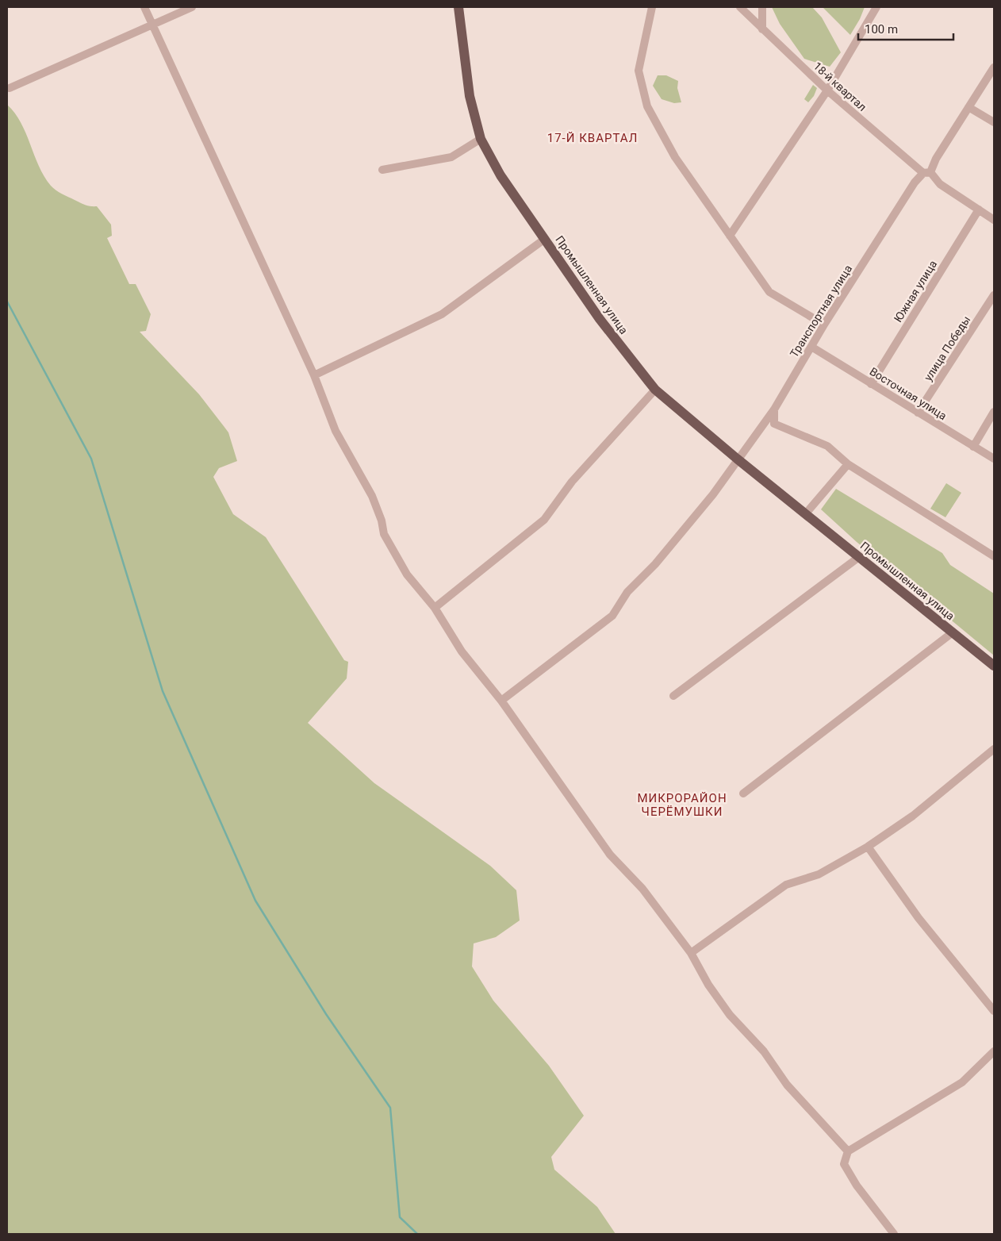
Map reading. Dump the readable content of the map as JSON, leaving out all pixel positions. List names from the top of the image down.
{
  "streets": {
    "main road": ["Промышленная улица"],
    "street": [
      "18-й квартал",
      "Южная улица",
      "Транспортная улица",
      "улица Победы",
      "Восточная улица"
    ]
  },
  "crossings": [
    ["18-й квартал", "Южная улица"],
    ["18-й квартал", "Транспортная улица"],
    ["Промышленная улица", "Транспортная улица"],
    ["Южная улица", "Восточная улица"],
    ["Транспортная улица", "Восточная улица"],
    ["улица Победы", "Восточная улица"]
  ],
  "districts": ["17-Й КВАРТАЛ", "МИКРОРАЙОН ЧЕРЁМУШКИ"],
  "scale_bar": "100 m"
}
